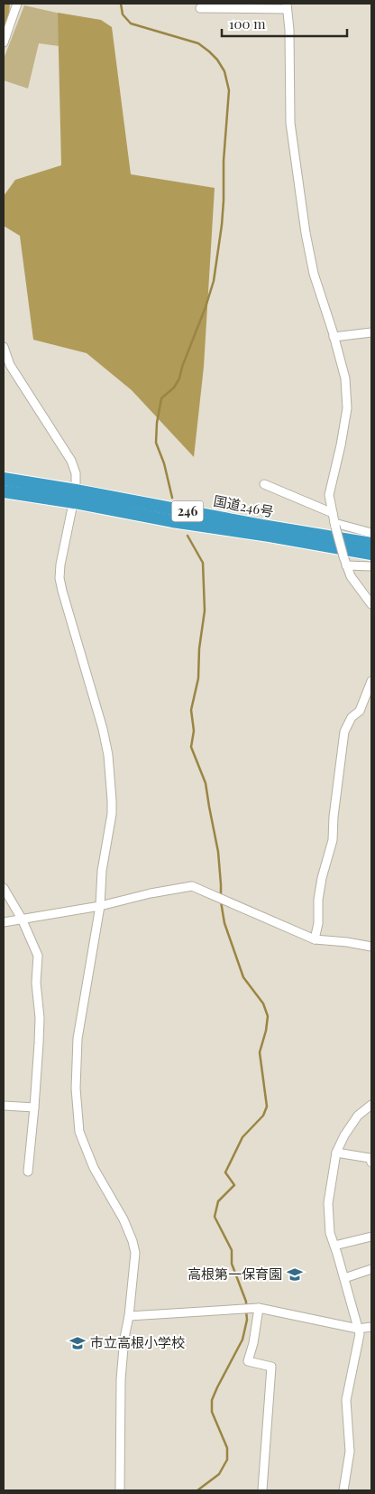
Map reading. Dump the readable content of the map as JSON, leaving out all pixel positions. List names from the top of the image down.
{
  "streets": {
    "highway": ["国道246号", "246"]
  },
  "places": {
    "school or university": ["高根第一保育園", "市立高根小学校"]
  },
  "scale_bar": "100 m"
}
